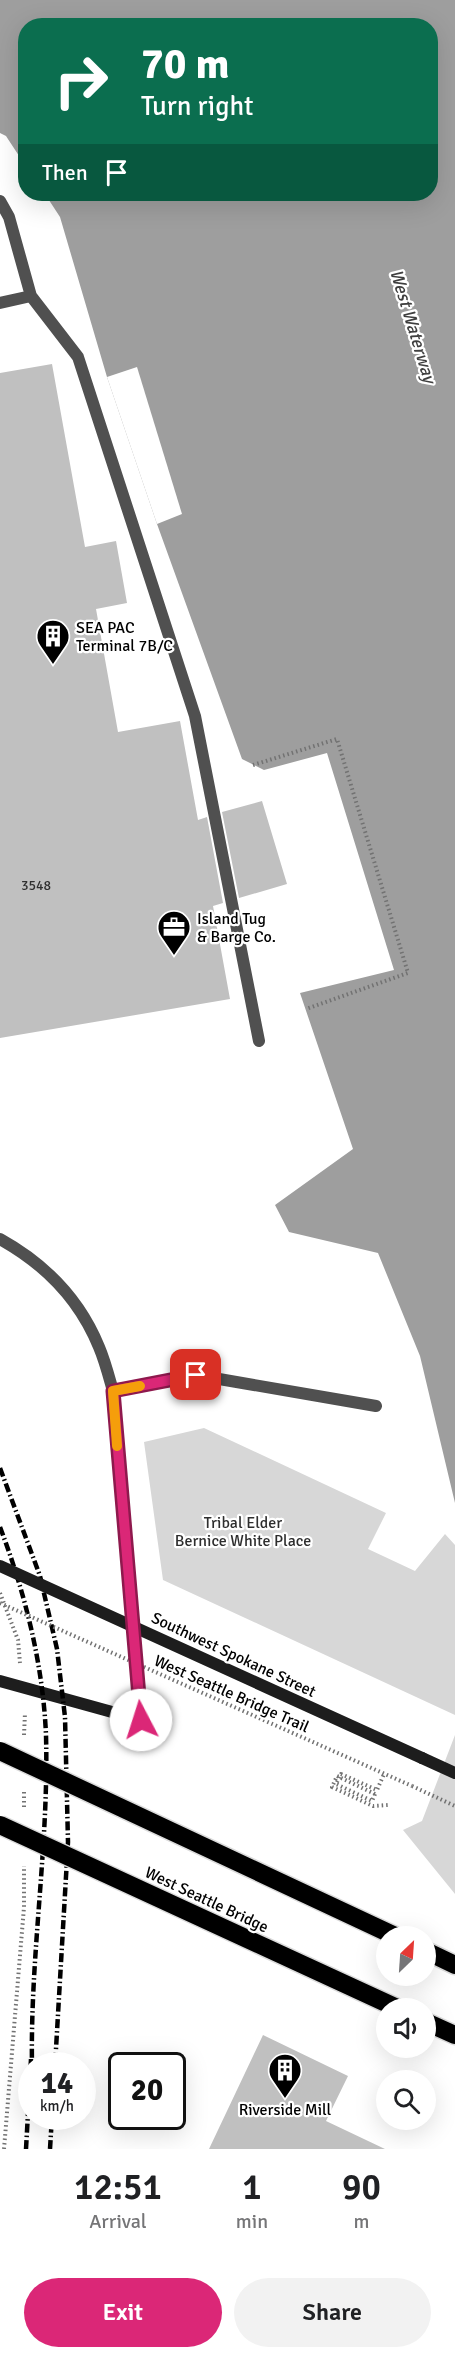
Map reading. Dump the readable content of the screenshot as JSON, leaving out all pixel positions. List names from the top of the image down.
{
  "streets": {
    "highway": ["West Seattle Bridge"],
    "main road": ["Southwest Spokane Street"],
    "path": ["West Seattle Bridge Trail"]
  },
  "water": ["West Waterway"],
  "parks": ["Tribal Elder Bernice White Place"],
  "places": {
    "building": ["SEA PAC Terminal 7B/C", "Riverside Mill"],
    "office": ["Island Tug & Barge Co."]
  },
  "house_numbers": ["3548"],
  "north": "top right",
  "page": {
    "turn": ["70 m", "Turn right"],
    "then": "Then",
    "speed": "14 km/h",
    "limit": "20",
    "eta": [
      "12:51",
      "Arrival",
      "1",
      "min",
      "90",
      "m"
    ],
    "buttons": ["Exit", "Share"]
  }
}
